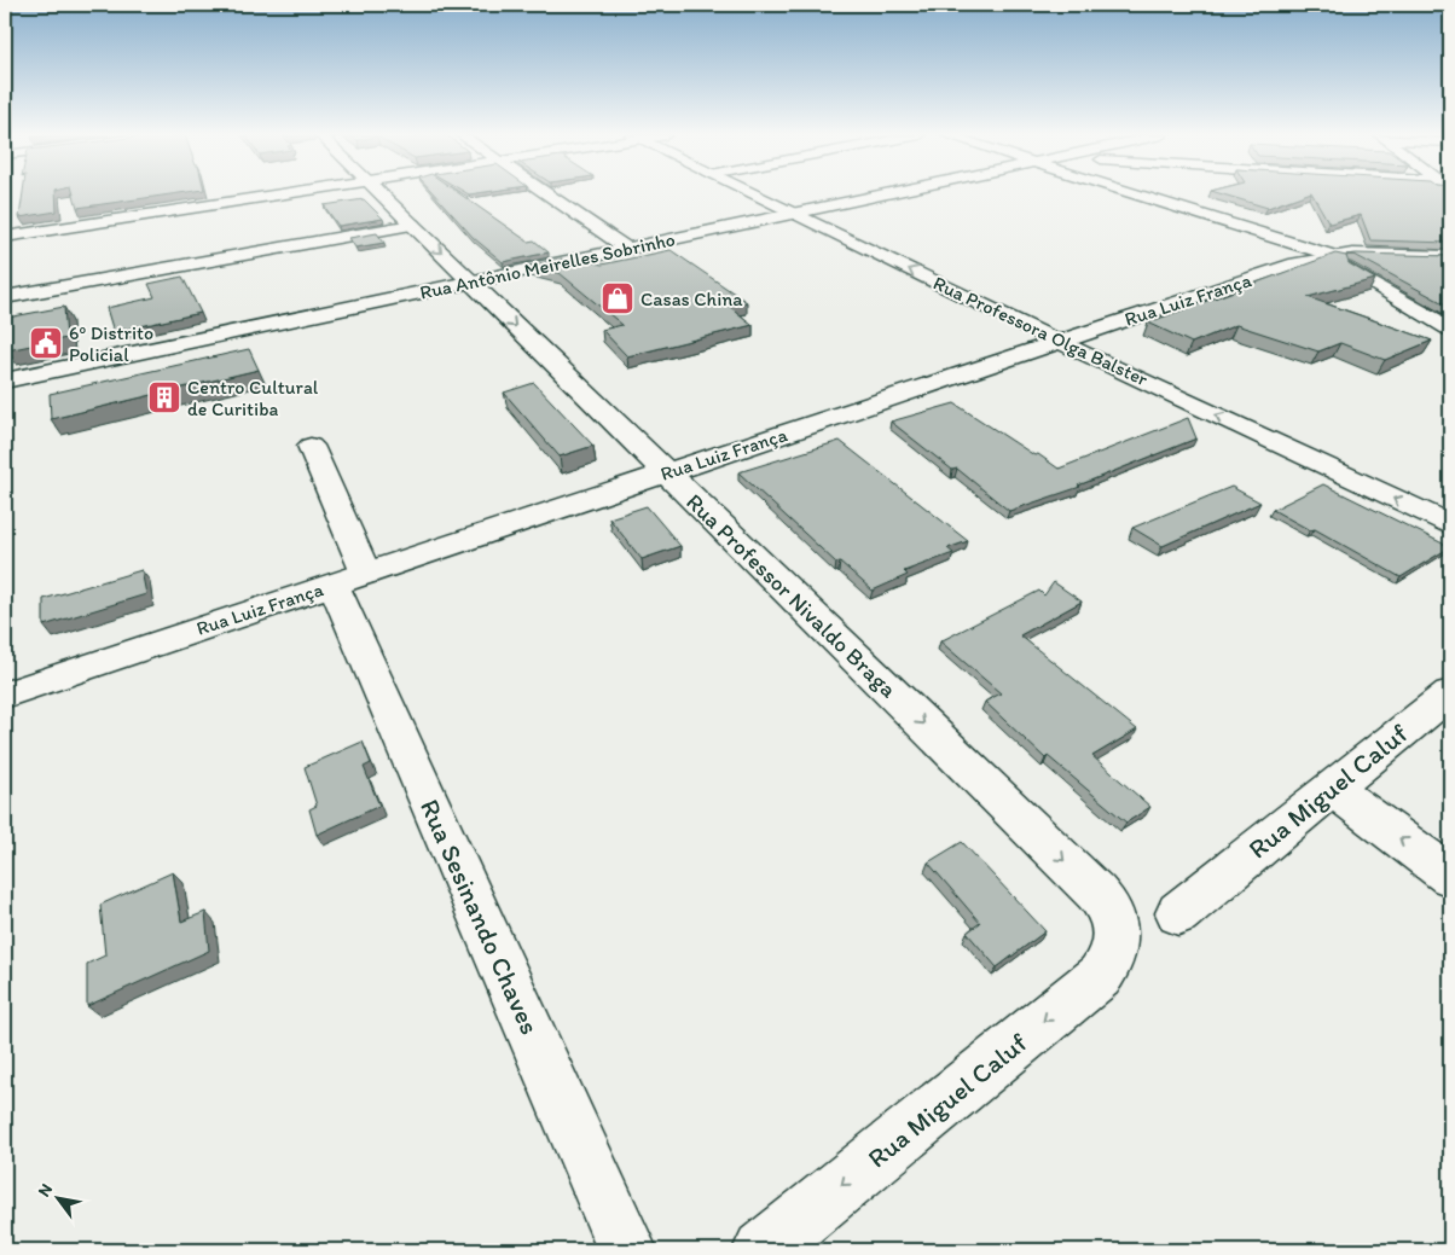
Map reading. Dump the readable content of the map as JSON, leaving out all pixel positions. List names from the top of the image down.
{
  "streets": {
    "street": [
      "Rua Antônio Meirelles Sobrinho",
      "Rua Luiz França",
      "Rua Professora Olga Balster",
      "Rua Professor Nivaldo Braga",
      "Rua Miguel Caluf",
      "Rua Sesinando Chaves"
    ]
  },
  "crossings": [
    ["Rua Antônio Meirelles Sobrinho", "Rua Professora Olga Balster"],
    ["Rua Antônio Meirelles Sobrinho", "Rua Professor Nivaldo Braga"],
    ["Rua Luiz França", "Rua Professora Olga Balster"],
    ["Rua Luiz França", "Rua Professor Nivaldo Braga"],
    ["Rua Luiz França", "Rua Sesinando Chaves"],
    ["Rua Professor Nivaldo Braga", "Rua Miguel Caluf"]
  ],
  "one_way": ["Rua Professor Nivaldo Braga", "Rua Miguel Caluf"],
  "places": {
    "shop": ["Casas China"],
    "public building": ["6º Distrito Policial"],
    "building": ["Centro Cultural de Curitiba"]
  },
  "north": "top left"
}
